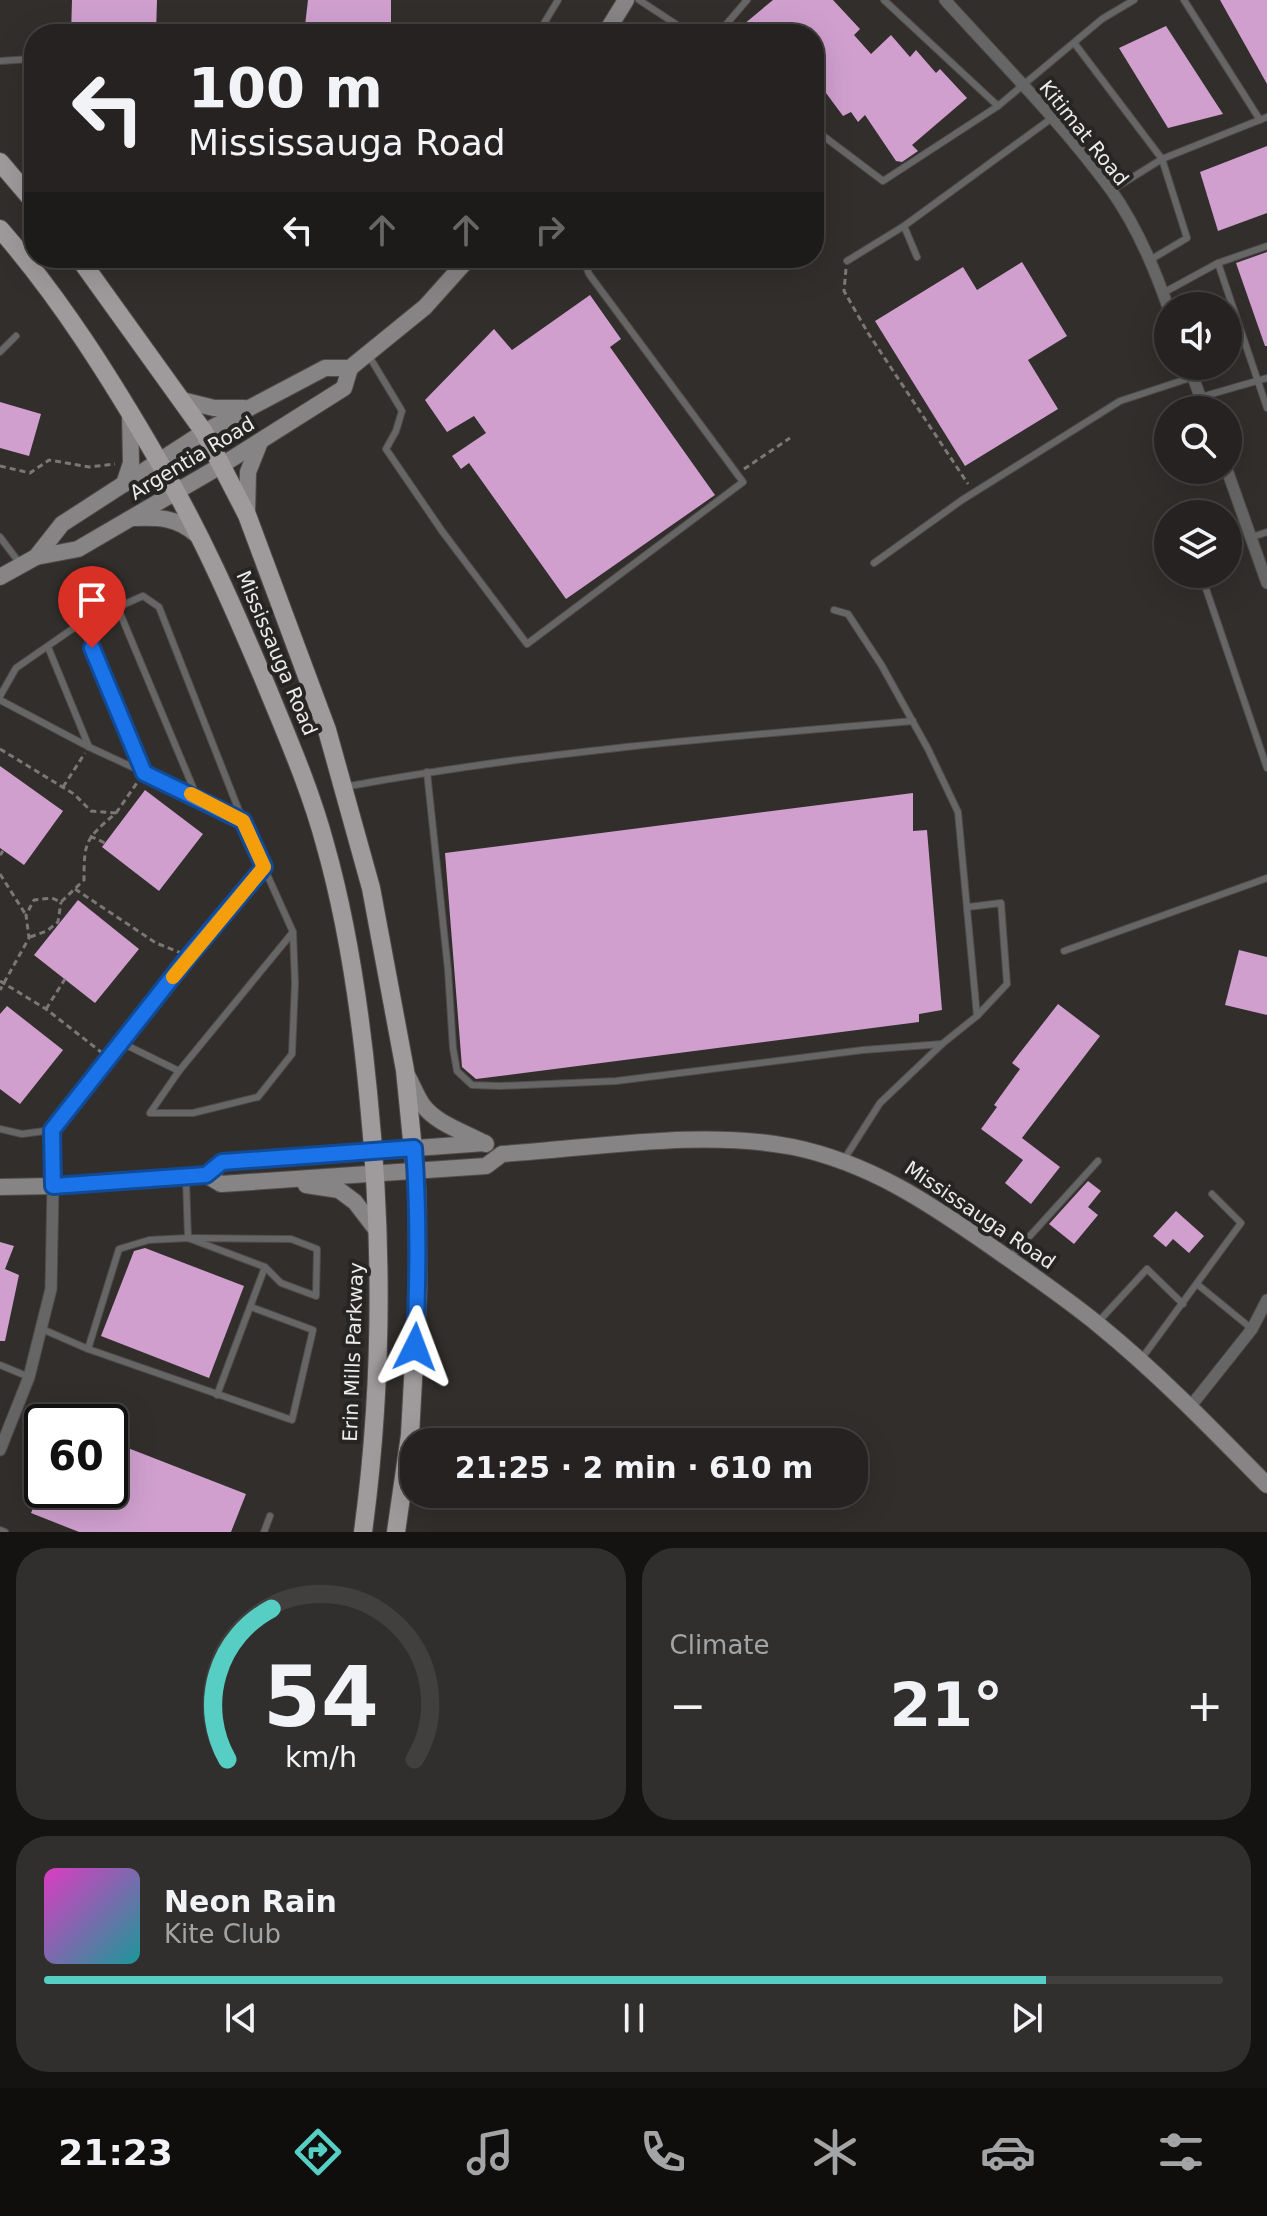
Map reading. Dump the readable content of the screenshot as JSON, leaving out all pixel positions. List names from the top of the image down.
{
  "streets": {
    "main road": ["Mississauga Road", "Erin Mills Parkway"],
    "street": ["Kitimat Road", "Argentia Road"]
  },
  "crossings": [
    ["Argentia Road", "Mississauga Road"],
    ["Mississauga Road", "Erin Mills Parkway"]
  ],
  "page": {
    "turn": ["100 m", "Mississauga Road"],
    "limit": "60",
    "trip": "21:25 · 2 min · 610 m",
    "tile": "Climate",
    "heat": ["−", "21°", "+"],
    "song": ["Neon Rain", "Kite Club"],
    "tabs": "21:23",
    "gauge": ["54", "km/h"]
  }
}
